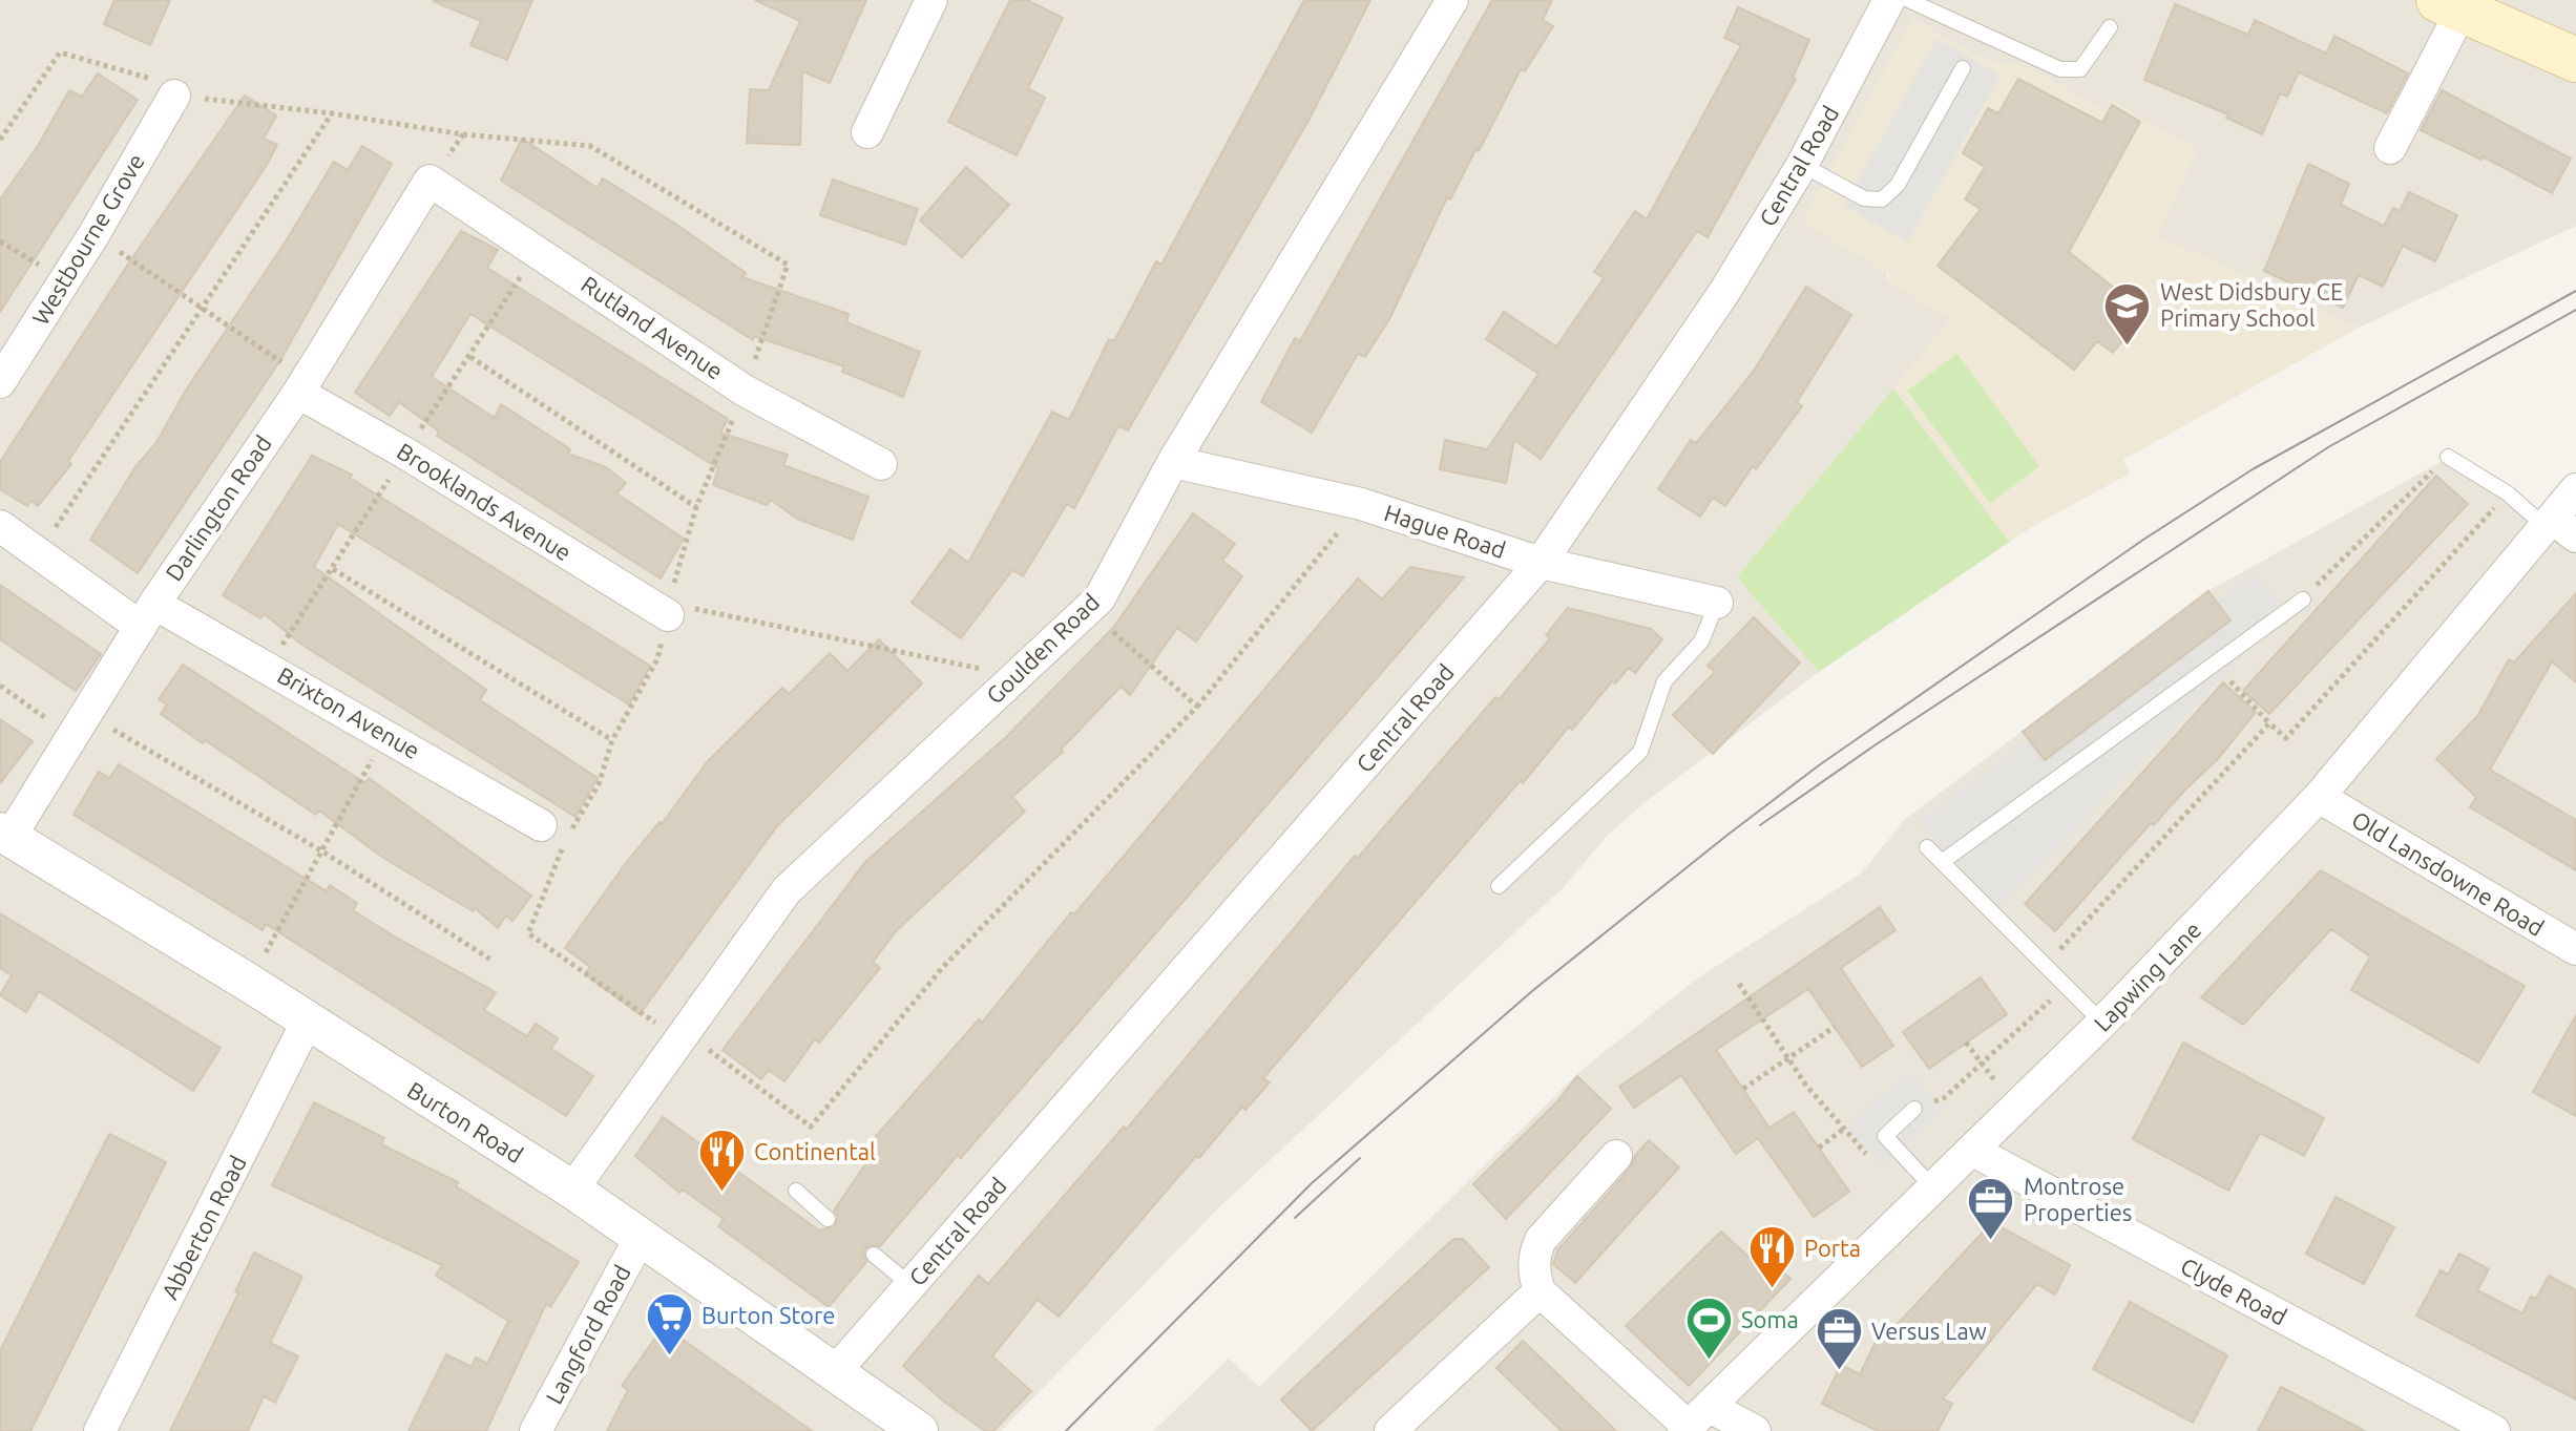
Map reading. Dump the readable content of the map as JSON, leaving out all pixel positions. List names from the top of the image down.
{
  "streets": {
    "street": [
      "Central Road",
      "Westbourne Grove",
      "Rutland Avenue",
      "Brooklands Avenue",
      "Darlington Road",
      "Hague Road",
      "Goulden Road",
      "Brixton Avenue",
      "Old Lansdowne Road",
      "Lapwing Lane",
      "Burton Road",
      "Abberton Road",
      "Clyde Road",
      "Langford Road"
    ]
  },
  "crossings": [
    ["Central Road", "Hague Road"],
    ["Central Road", "Burton Road"],
    ["Rutland Avenue", "Darlington Road"],
    ["Brooklands Avenue", "Darlington Road"],
    ["Darlington Road", "Brixton Avenue"],
    ["Darlington Road", "Burton Road"],
    ["Hague Road", "Goulden Road"],
    ["Goulden Road", "Burton Road"],
    ["Old Lansdowne Road", "Lapwing Lane"],
    ["Lapwing Lane", "Clyde Road"],
    ["Burton Road", "Abberton Road"],
    ["Burton Road", "Langford Road"]
  ],
  "places": {
    "school or university": ["West Didsbury CE Primary School"],
    "restaurant": ["Continental", "Porta"],
    "office": ["Montrose Properties", "Versus Law"],
    "supermarket": ["Burton Store"],
    "sports": ["Soma"]
  }
}
